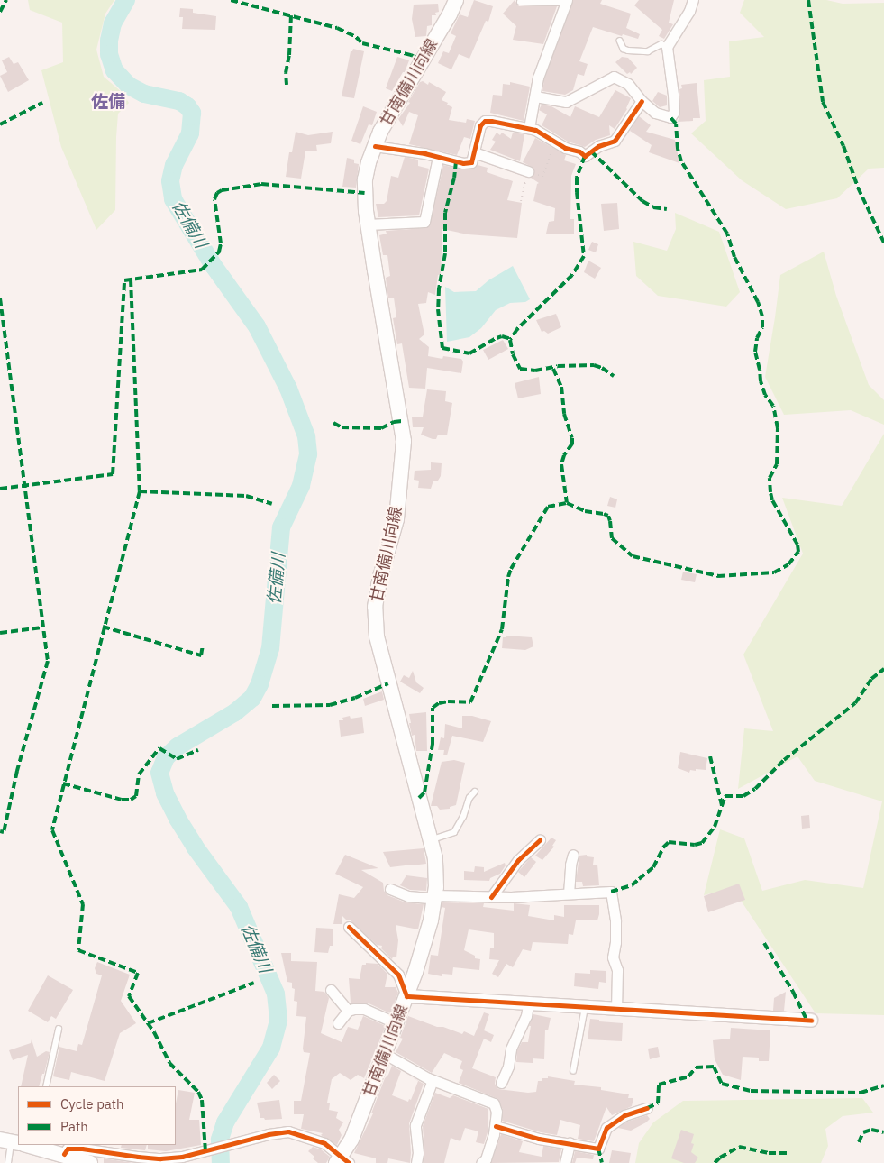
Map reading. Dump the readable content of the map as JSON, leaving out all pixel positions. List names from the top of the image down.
{
  "streets": {
    "main road": ["甘南備川向線"]
  },
  "districts": ["佐備"],
  "water": ["佐備川"],
  "legend": ["Cycle path", "Path"]
}
